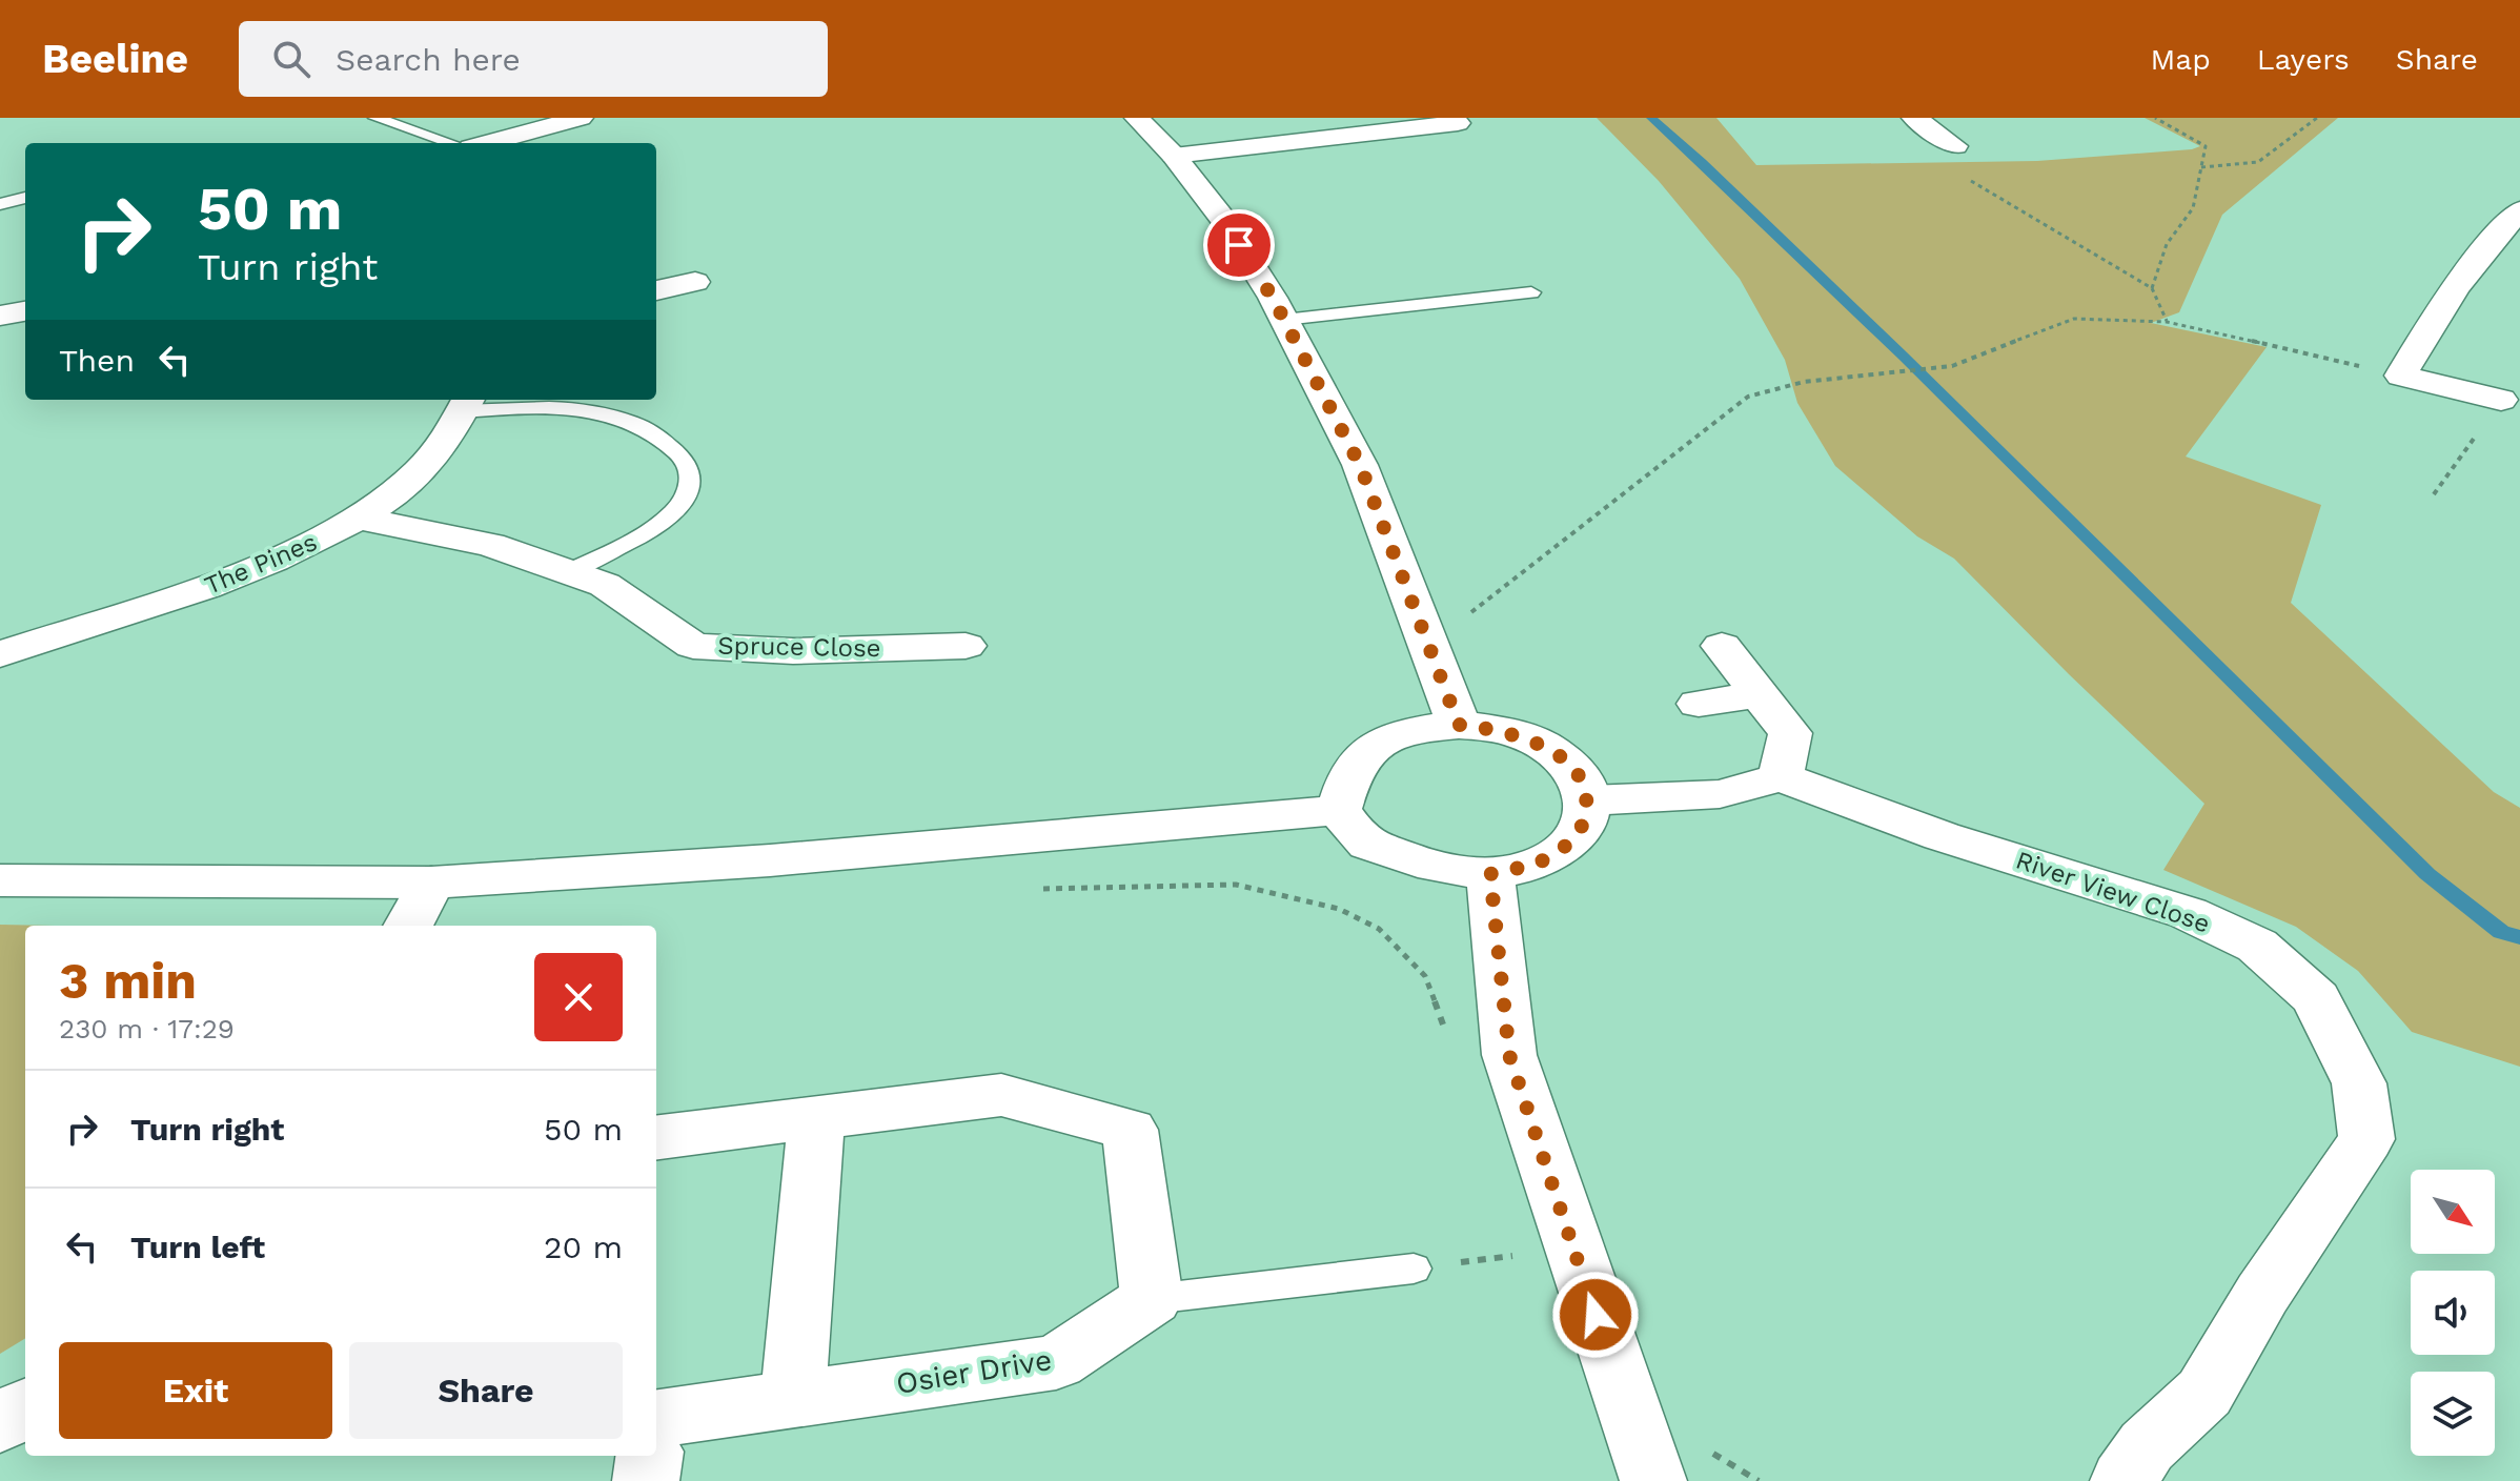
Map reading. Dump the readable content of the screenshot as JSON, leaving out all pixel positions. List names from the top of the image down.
{
  "streets": {
    "street": [
      "The Pines",
      "Spruce Close",
      "River View Close",
      "Osier Drive"
    ]
  },
  "crossings": [
    ["The Pines", "Spruce Close"]
  ],
  "north": "bottom right",
  "page": {
    "header": "Beeline",
    "search": "Search here",
    "nav": ["Map", "Layers", "Share"],
    "turn": ["50 m", "Turn right"],
    "then": "Then",
    "heading": ["3 min", "230 m · 17:29"],
    "list": [
      {
        "name": "Turn right",
        "value": "50 m"
      },
      {
        "name": "Turn left",
        "value": "20 m"
      }
    ],
    "buttons": ["Exit", "Share"]
  }
}
